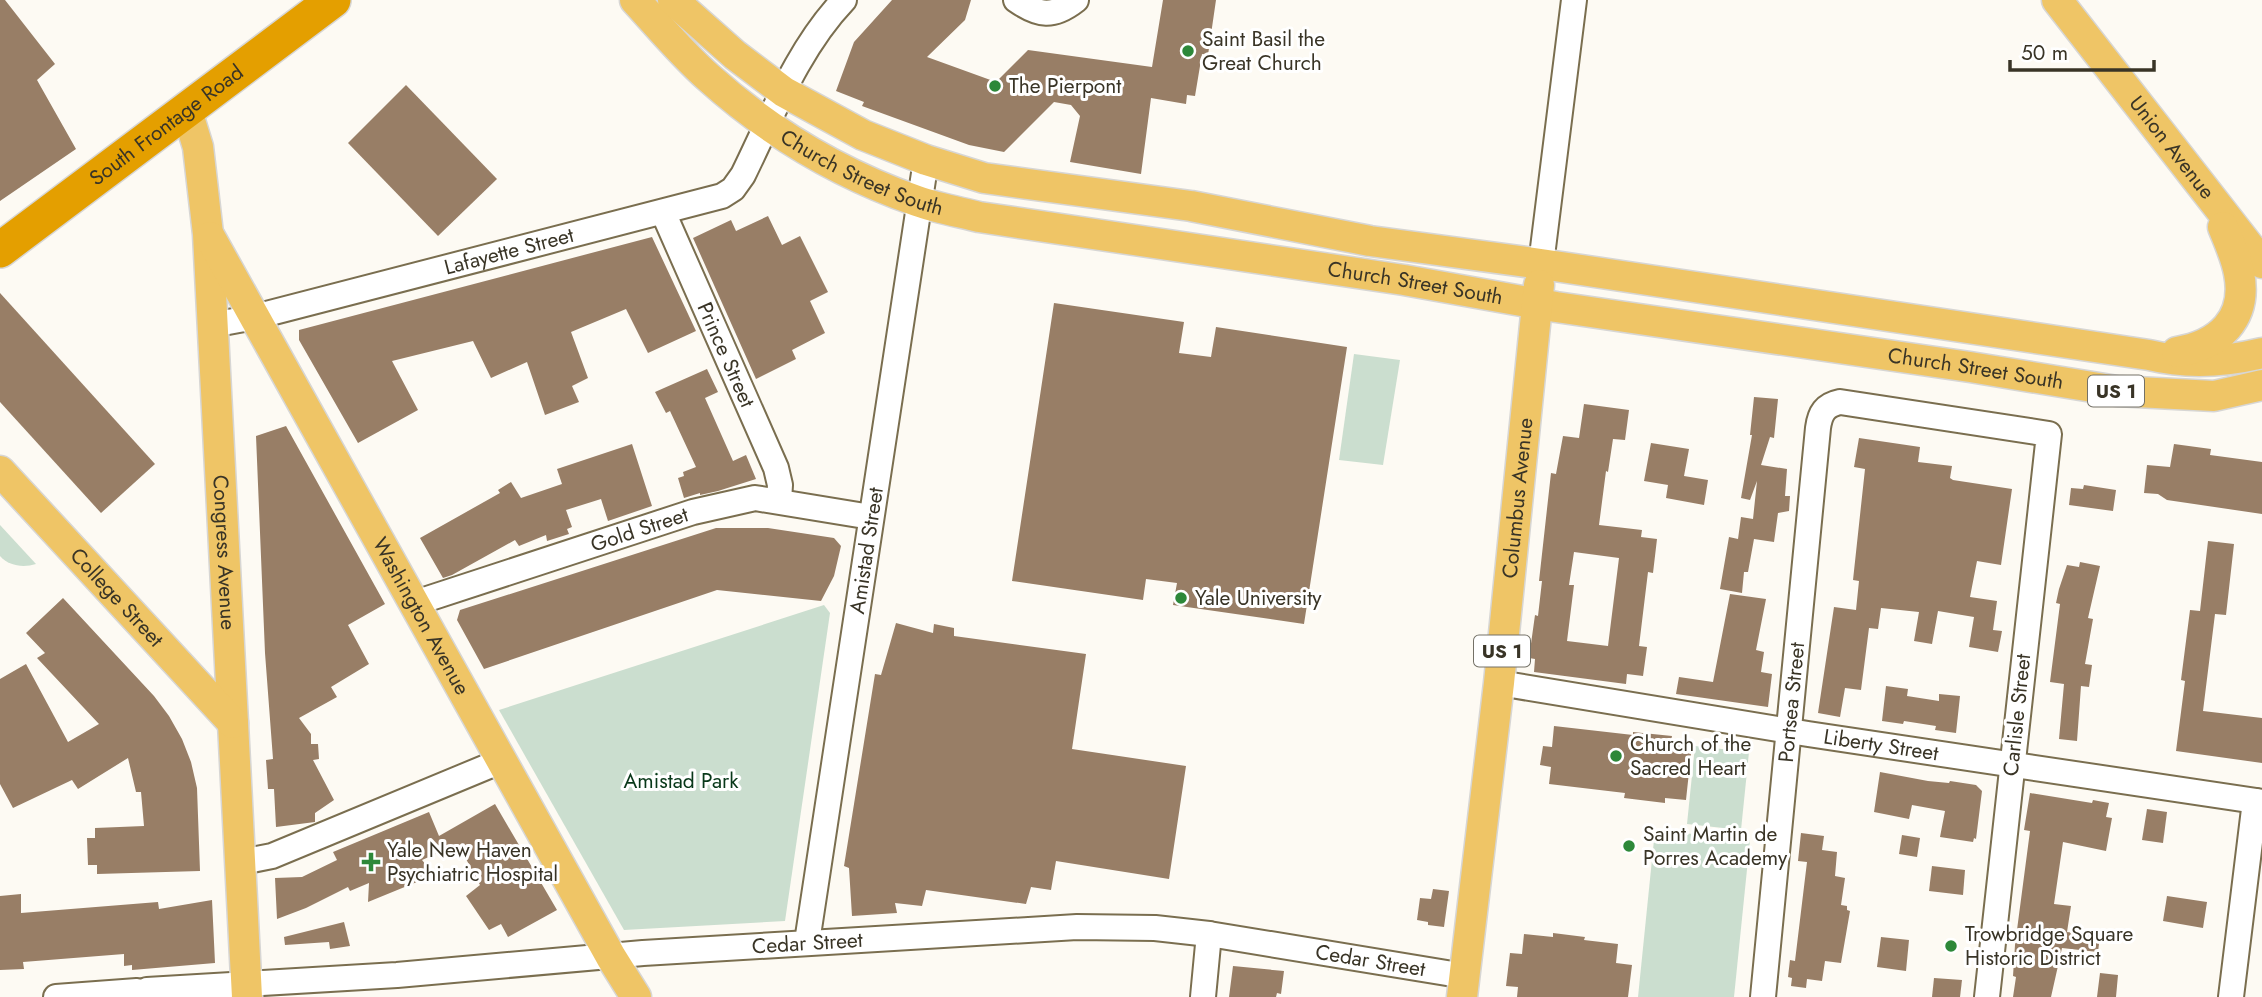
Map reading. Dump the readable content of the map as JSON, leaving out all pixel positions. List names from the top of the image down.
{
  "streets": {
    "highway": ["South Frontage Road"],
    "main road": [
      "Union Avenue",
      "Church Street South",
      "US 1",
      "Columbus Avenue",
      "Congress Avenue",
      "College Street",
      "Washington Avenue"
    ],
    "street": [
      "Lafayette Street",
      "Prince Street",
      "Gold Street",
      "Amistad Street",
      "Portsea Street",
      "Carlisle Street",
      "Liberty Street",
      "Cedar Street"
    ]
  },
  "crossings": [
    ["South Frontage Road", "Congress Avenue"],
    ["Union Avenue", "US 1"],
    ["Church Street South", "Lafayette Street"],
    ["Church Street South", "US 1"],
    ["Church Street South", "Columbus Avenue"],
    ["Church Street South", "Amistad Street"],
    ["Lafayette Street", "Prince Street"],
    ["Lafayette Street", "Congress Avenue"],
    ["Lafayette Street", "Washington Avenue"],
    ["Prince Street", "Gold Street"],
    ["Columbus Avenue", "Liberty Street"],
    ["Columbus Avenue", "Cedar Street"],
    ["Gold Street", "Amistad Street"],
    ["Gold Street", "Washington Avenue"],
    ["Amistad Street", "Cedar Street"],
    ["Congress Avenue", "College Street"],
    ["Congress Avenue", "Washington Avenue"],
    ["Congress Avenue", "Cedar Street"],
    ["Washington Avenue", "Cedar Street"],
    ["Portsea Street", "Carlisle Street"],
    ["Portsea Street", "Liberty Street"],
    ["Carlisle Street", "Liberty Street"]
  ],
  "parks": ["Amistad Park"],
  "places": {
    "other": [
      "Saint Basil the Great Church",
      "The Pierpont",
      "Yale University",
      "Church of the Sacred Heart",
      "Saint Martin de Porres Academy",
      "Trowbridge Square Historic District"
    ],
    "health": ["Yale New Haven Psychiatric Hospital"]
  },
  "scale_bar": "50 m"
}
